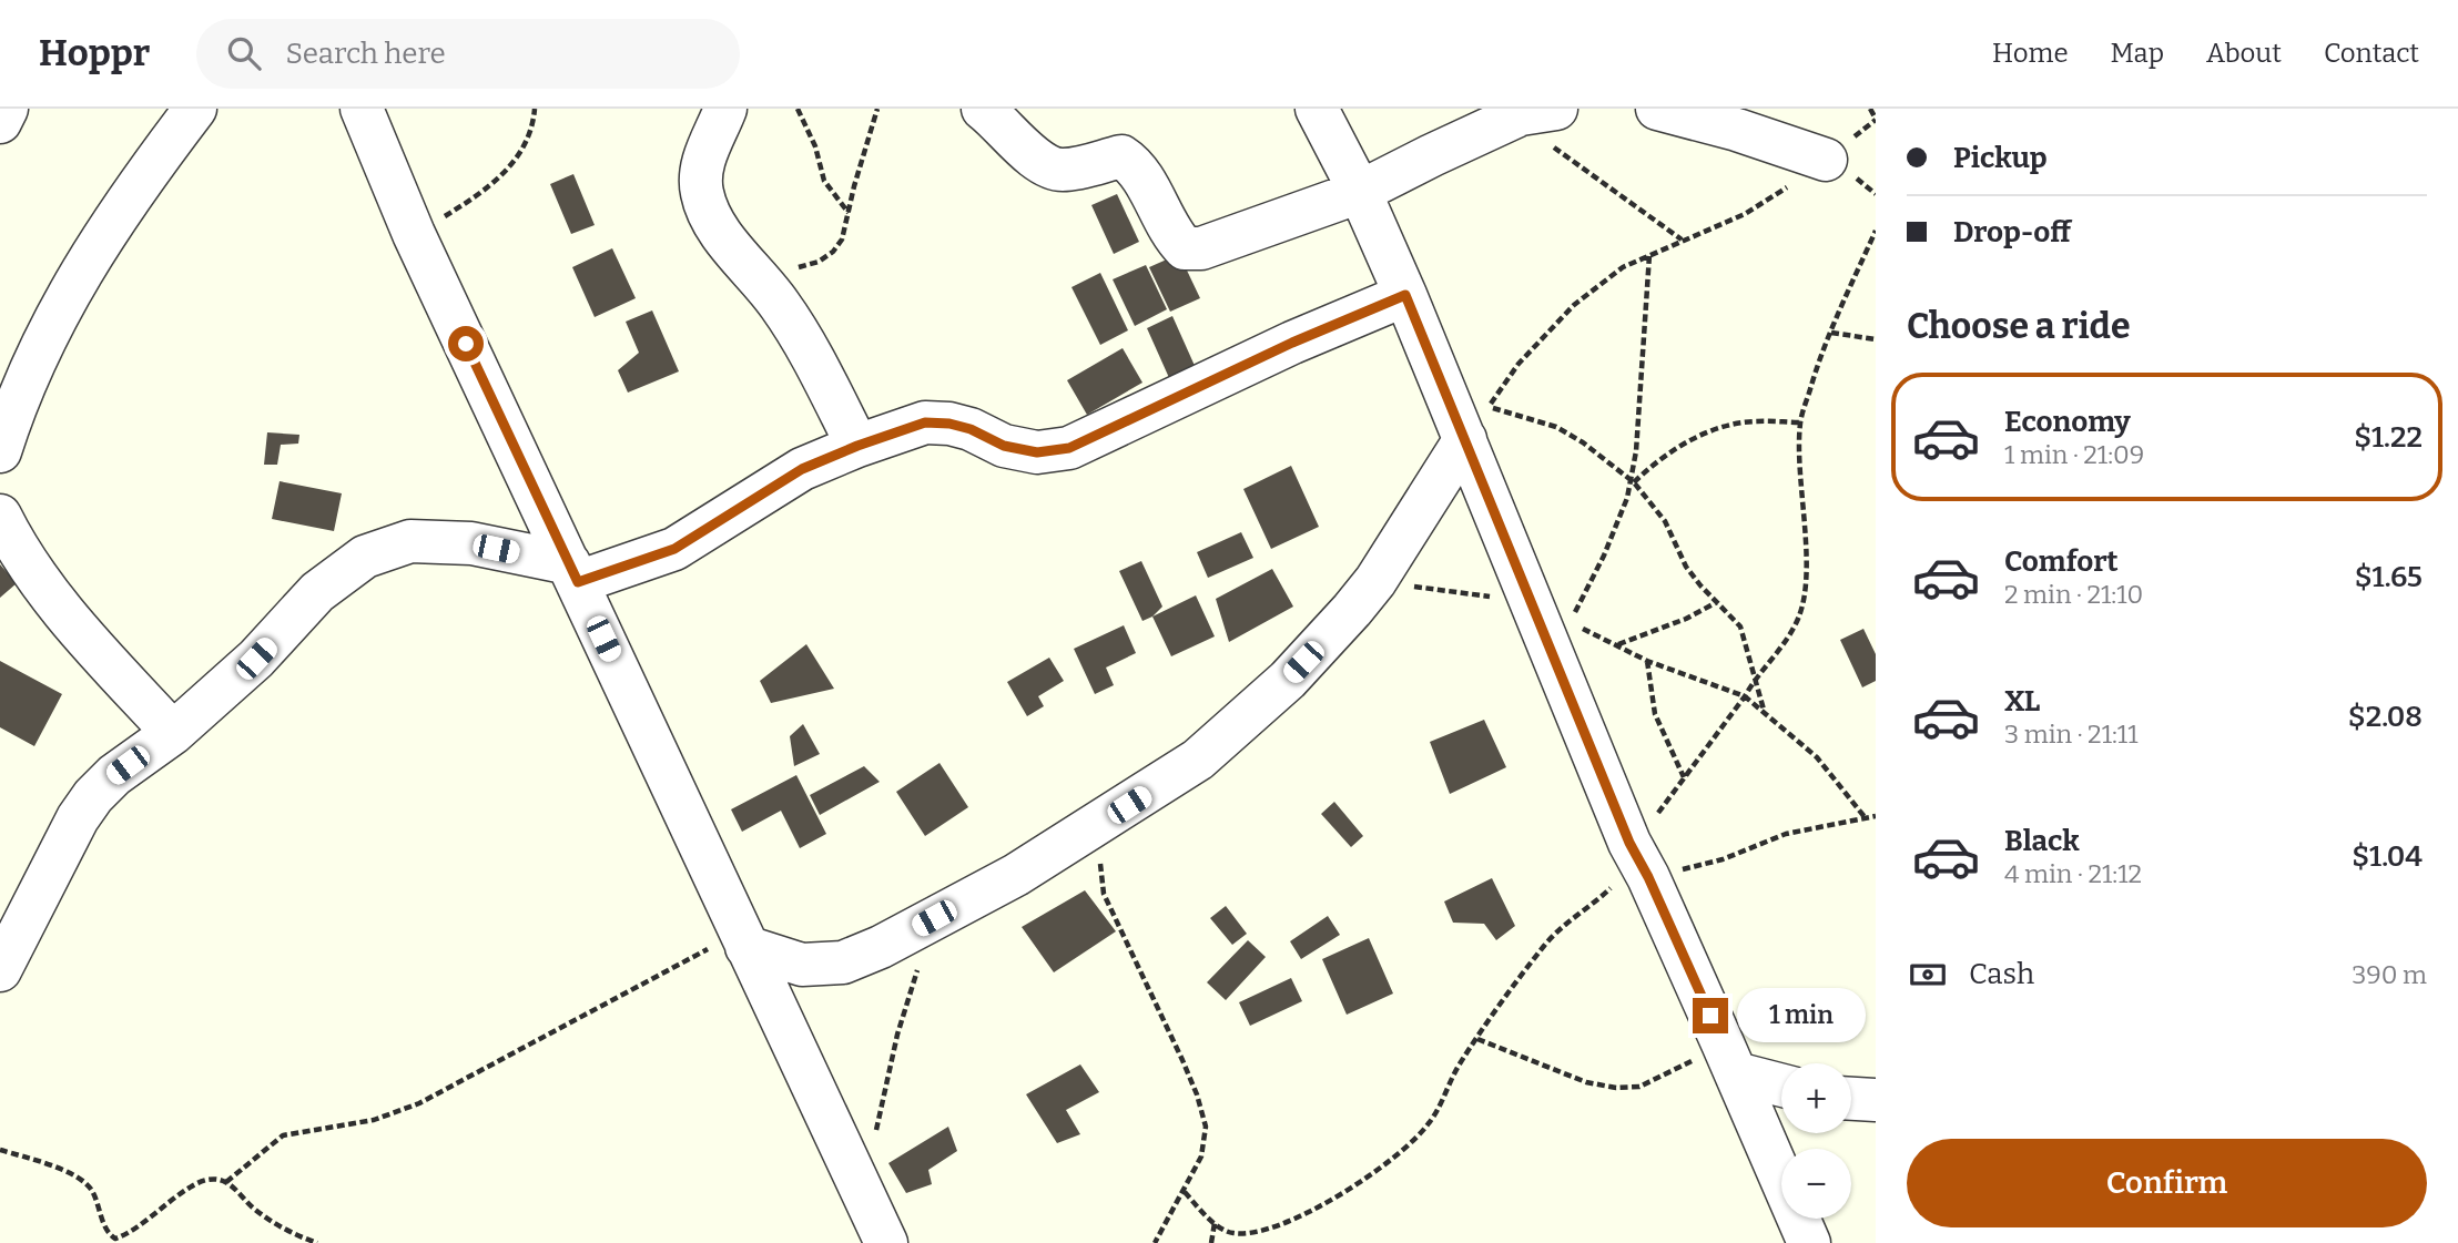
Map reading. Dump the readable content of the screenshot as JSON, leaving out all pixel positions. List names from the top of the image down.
{
  "page": {
    "header": "Hoppr",
    "search": "Search here",
    "nav": [
      "Home",
      "Map",
      "About",
      "Contact"
    ],
    "banner": ["Pickup", "Drop-off"],
    "heading": "Choose a ride",
    "list": [
      {
        "name": "Economy",
        "note": "1 min · 21:09",
        "value": "$1.22"
      },
      {
        "name": "Comfort",
        "note": "2 min · 21:10",
        "value": "$1.65"
      },
      {
        "name": "XL",
        "note": "3 min · 21:11",
        "value": "$2.08"
      },
      {
        "name": "Black",
        "note": "4 min · 21:12",
        "value": "$1.04"
      }
    ],
    "pay": ["Cash", "390 m"],
    "bubble": "1 min",
    "map_buttons": ["+", "−"],
    "buttons": "Confirm"
  }
}
